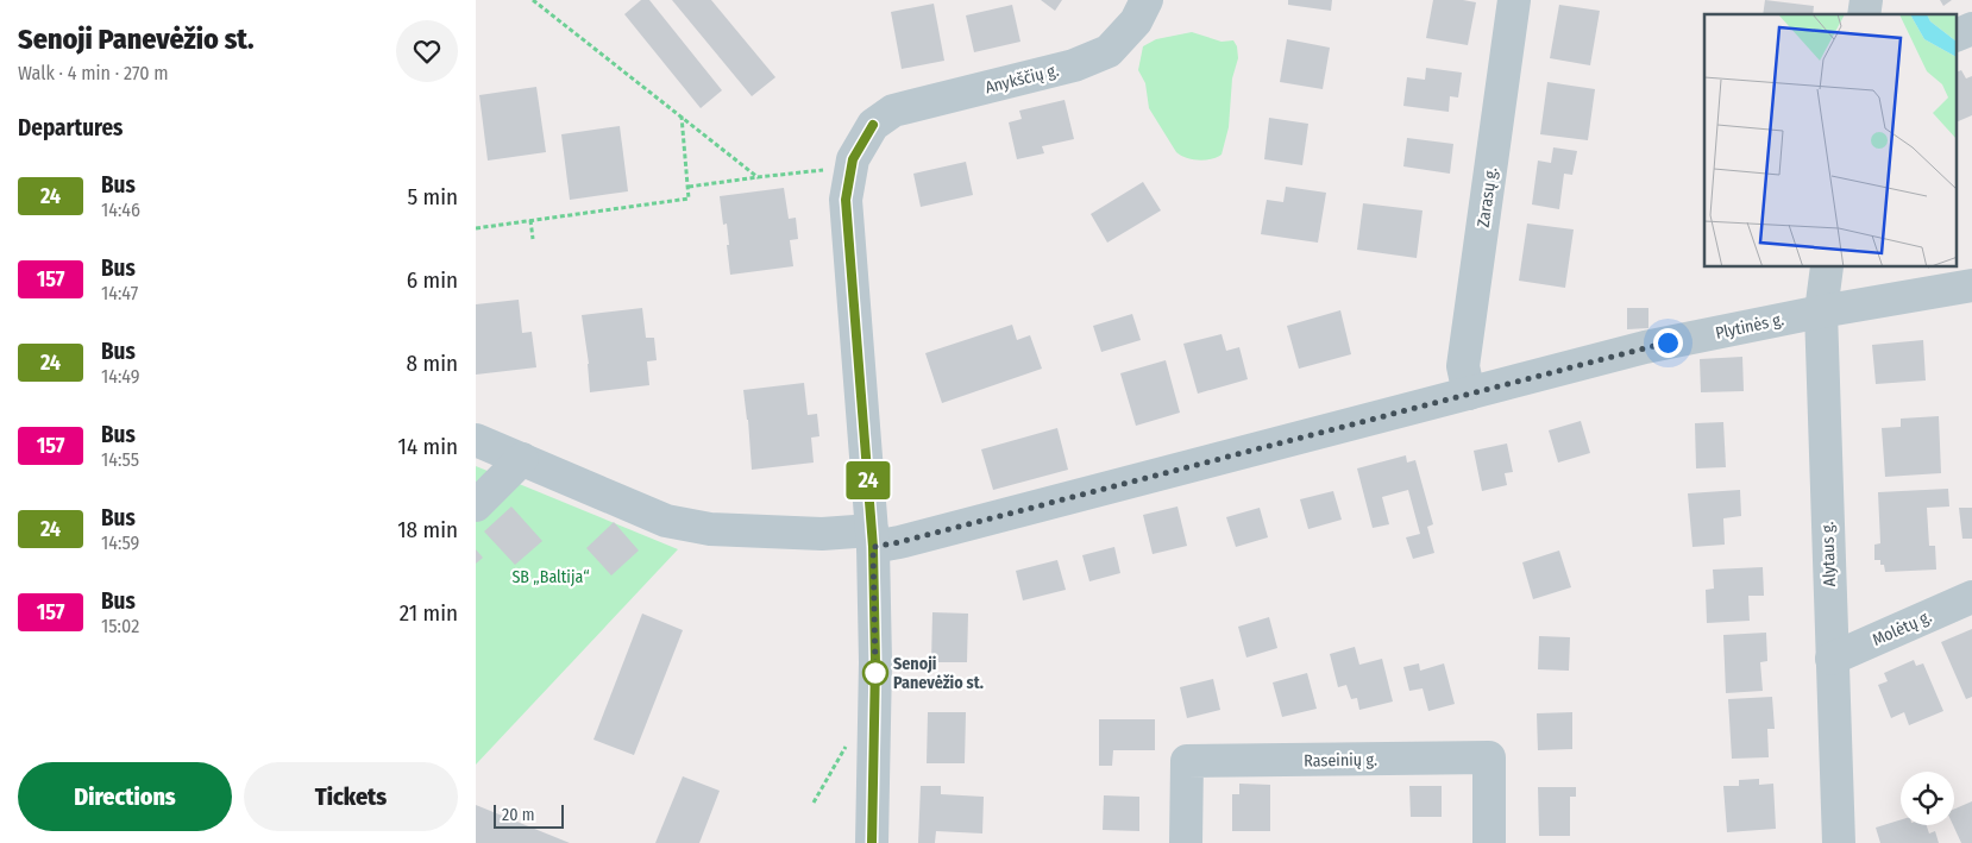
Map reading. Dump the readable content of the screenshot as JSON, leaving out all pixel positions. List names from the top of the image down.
{
  "streets": {
    "street": [
      "Anykščių g.",
      "Zarasų g.",
      "Plytinės g.",
      "Alytaus g.",
      "Molėtų g.",
      "Raseinių g."
    ]
  },
  "crossings": [
    ["Anykščių g.", "Plytinės g."],
    ["Zarasų g.", "Plytinės g."],
    ["Plytinės g.", "Alytaus g."],
    ["Alytaus g.", "Molėtų g."]
  ],
  "parks": ["SB „Baltija“"],
  "places": ["Senoji Panevėžio st."],
  "lines": ["bus line 24"],
  "scale_bar": "20 m",
  "page": {
    "heading": [
      ["Senoji Panevėžio st.", "Walk · 4 min · 270 m"],
      "Departures"
    ],
    "on_map": "24",
    "list": [
      {
        "mark": "24",
        "name": "Bus",
        "note": "14:46",
        "value": "5 min"
      },
      {
        "mark": "157",
        "name": "Bus",
        "note": "14:47",
        "value": "6 min"
      },
      {
        "mark": "24",
        "name": "Bus",
        "note": "14:49",
        "value": "8 min"
      },
      {
        "mark": "157",
        "name": "Bus",
        "note": "14:55",
        "value": "14 min"
      },
      {
        "mark": "24",
        "name": "Bus",
        "note": "14:59",
        "value": "18 min"
      },
      {
        "mark": "157",
        "name": "Bus",
        "note": "15:02",
        "value": "21 min"
      }
    ],
    "buttons": ["Directions", "Tickets"],
    "scale": "20 m"
  }
}
